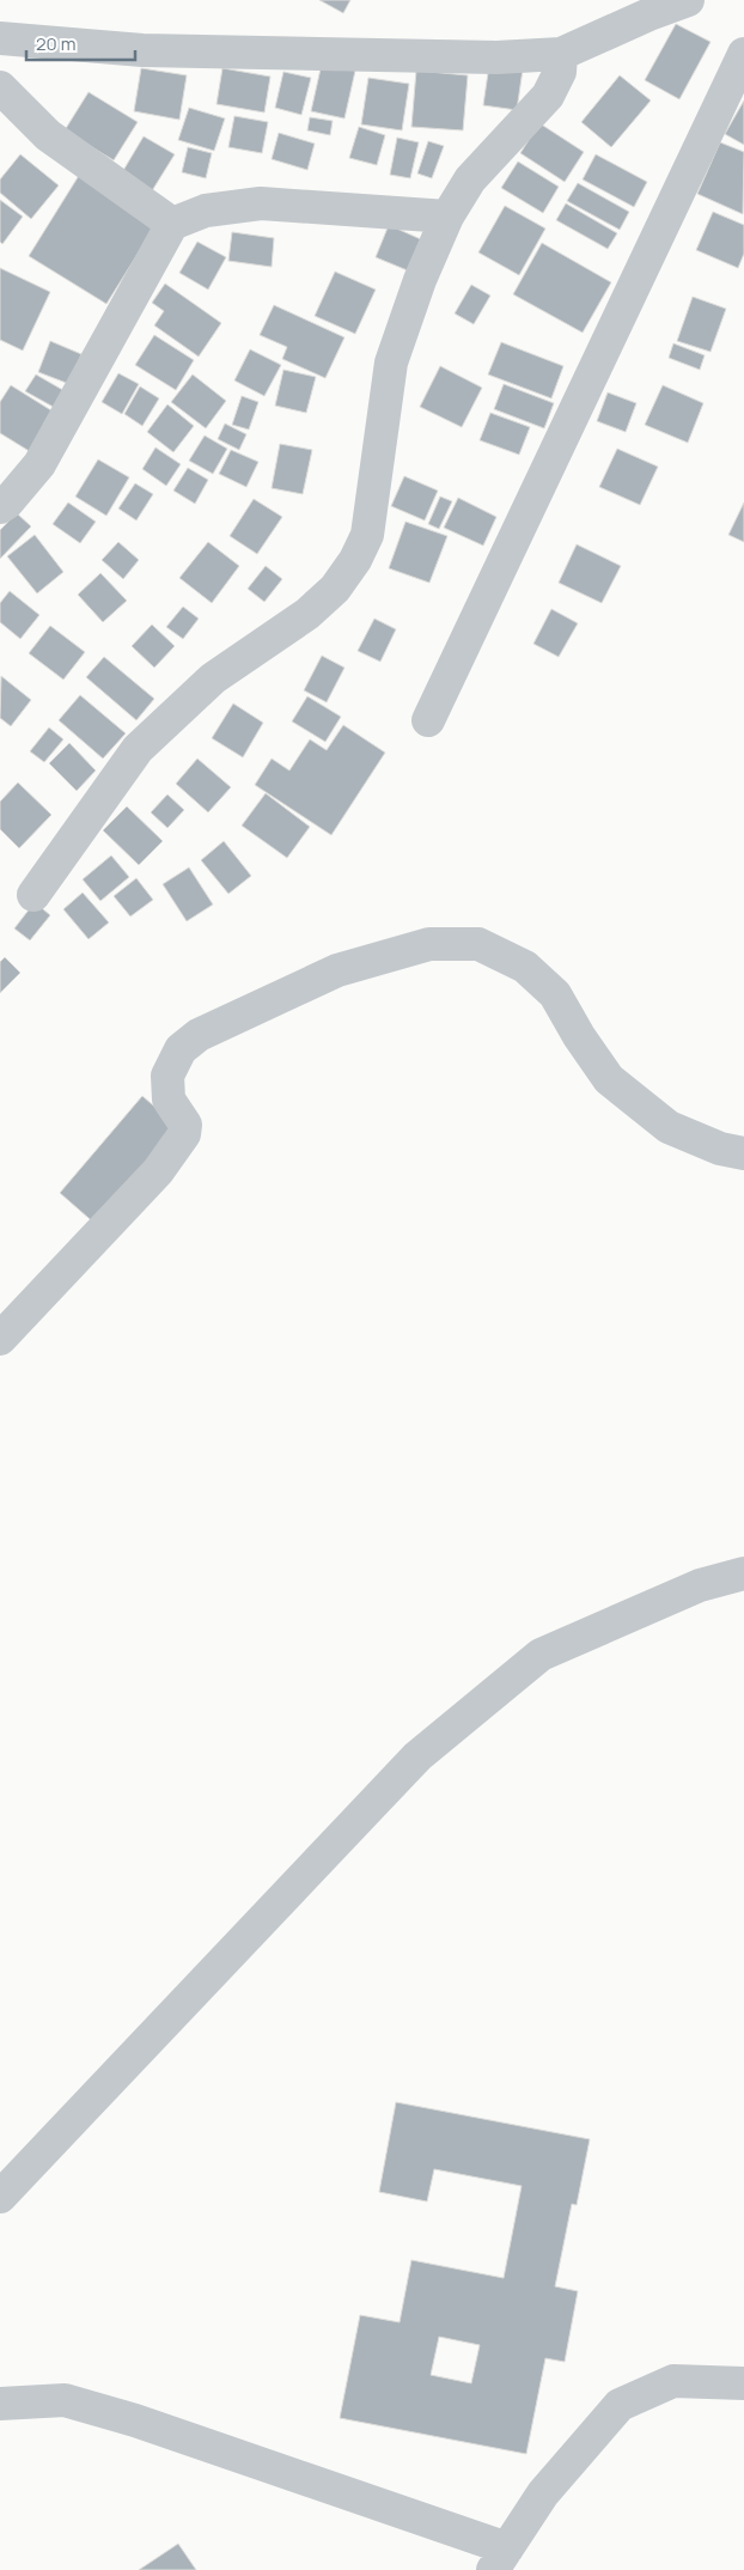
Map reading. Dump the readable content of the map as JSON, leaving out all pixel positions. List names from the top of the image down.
{
  "scale_bar": "20 m"
}
